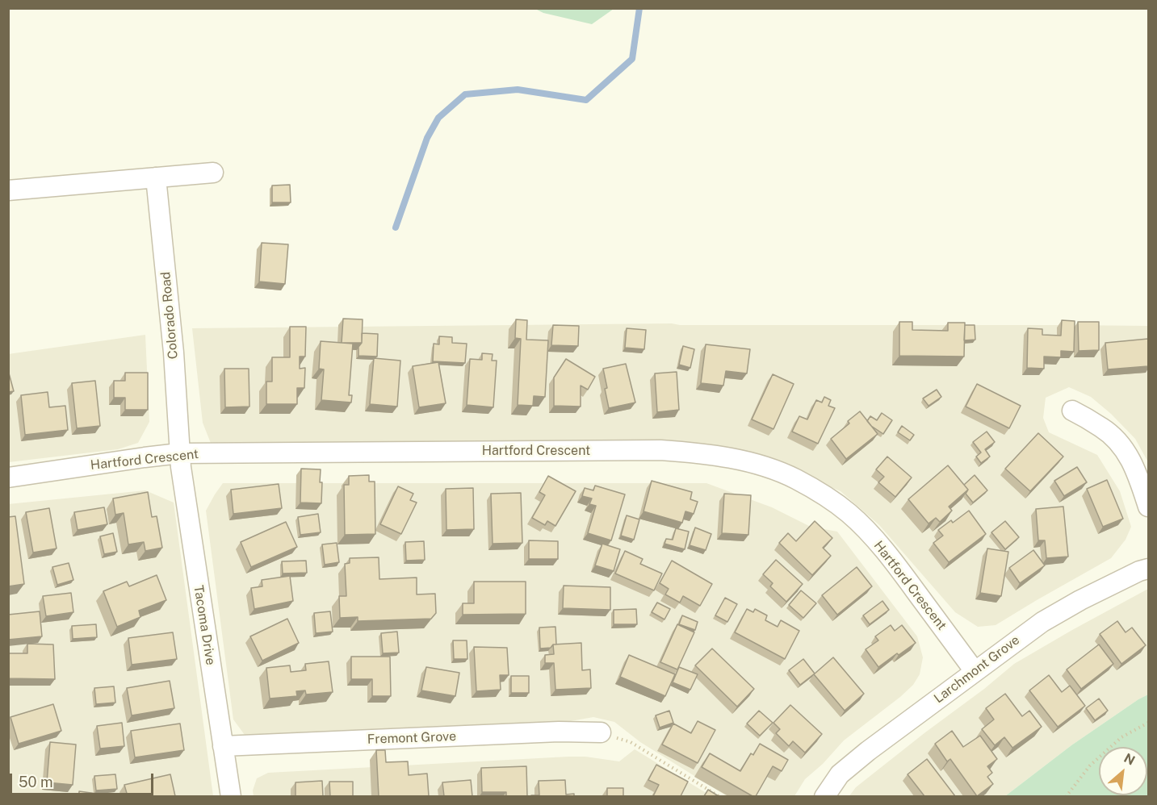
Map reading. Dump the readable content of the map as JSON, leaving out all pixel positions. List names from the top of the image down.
{
  "streets": {
    "street": [
      "Colorado Road",
      "Hartford Crescent",
      "Tacoma Drive",
      "Larchmont Grove",
      "Fremont Grove"
    ]
  },
  "crossings": [
    ["Colorado Road", "Hartford Crescent"],
    ["Colorado Road", "Tacoma Drive"],
    ["Hartford Crescent", "Tacoma Drive"],
    ["Hartford Crescent", "Larchmont Grove"],
    ["Tacoma Drive", "Fremont Grove"]
  ],
  "scale_bar": "50 m",
  "north": "top right"
}
